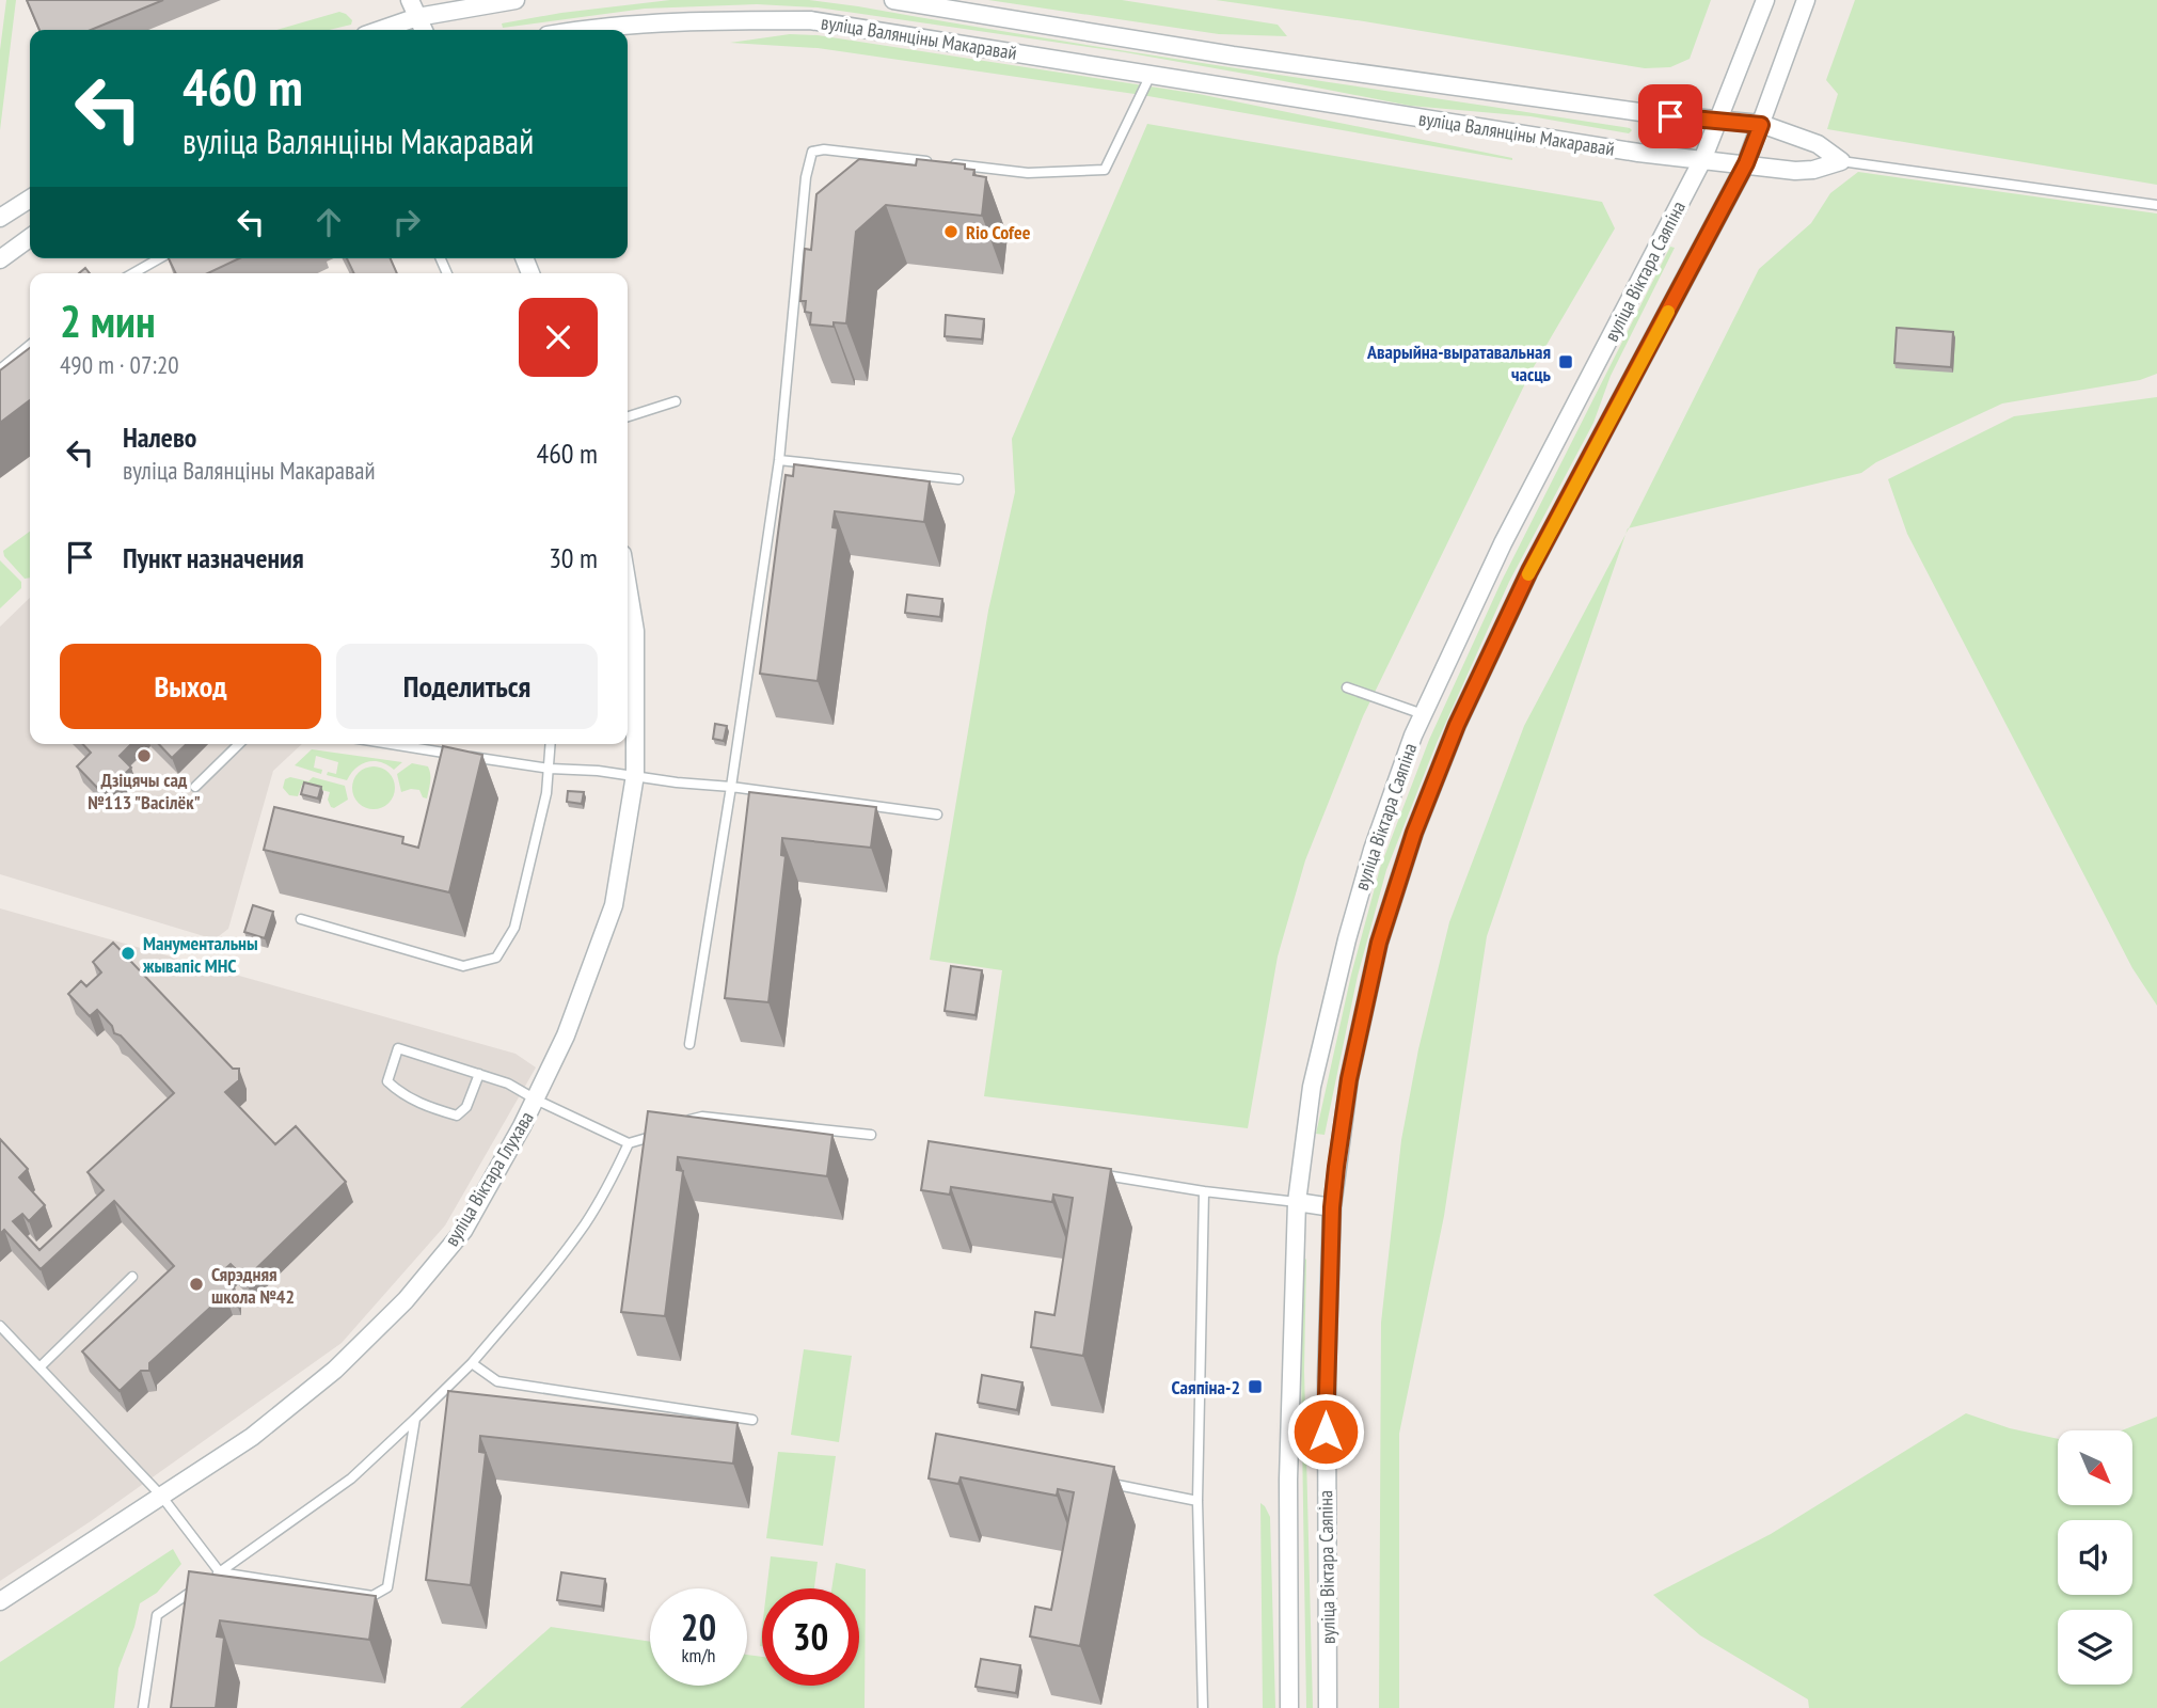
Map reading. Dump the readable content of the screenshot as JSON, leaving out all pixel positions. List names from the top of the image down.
{
  "streets": {
    "street": ["вуліца Валянціны Макаравай", "вуліца Віктара Саяпіна", "вуліца Віктара Глухава"]
  },
  "crossings": [
    ["вуліца Валянціны Макаравай", "вуліца Віктара Саяпіна"]
  ],
  "places": {
    "other": [
      "Rio Cofee",
      "Дзіцячы сад №113 \"Васілёк\"",
      "Манументальны жывапіс МНС",
      "Сярэдняя школа №42"
    ],
    "transit": ["Аварыйна-выратавальная часць", "Саяпіна-2"]
  },
  "north": "bottom right",
  "page": {
    "turn": ["460 m", "вуліца Валянціны Макаравай"],
    "heading": ["2 мин", "490 m · 07:20"],
    "list": [
      {
        "name": "Налево",
        "note": "вуліца Валянціны Макаравай",
        "value": "460 m"
      },
      {
        "name": "Пункт назначения",
        "value": "30 m"
      }
    ],
    "buttons": ["Выход", "Поделиться"],
    "speed": "20 km/h",
    "limit": "30"
  }
}
